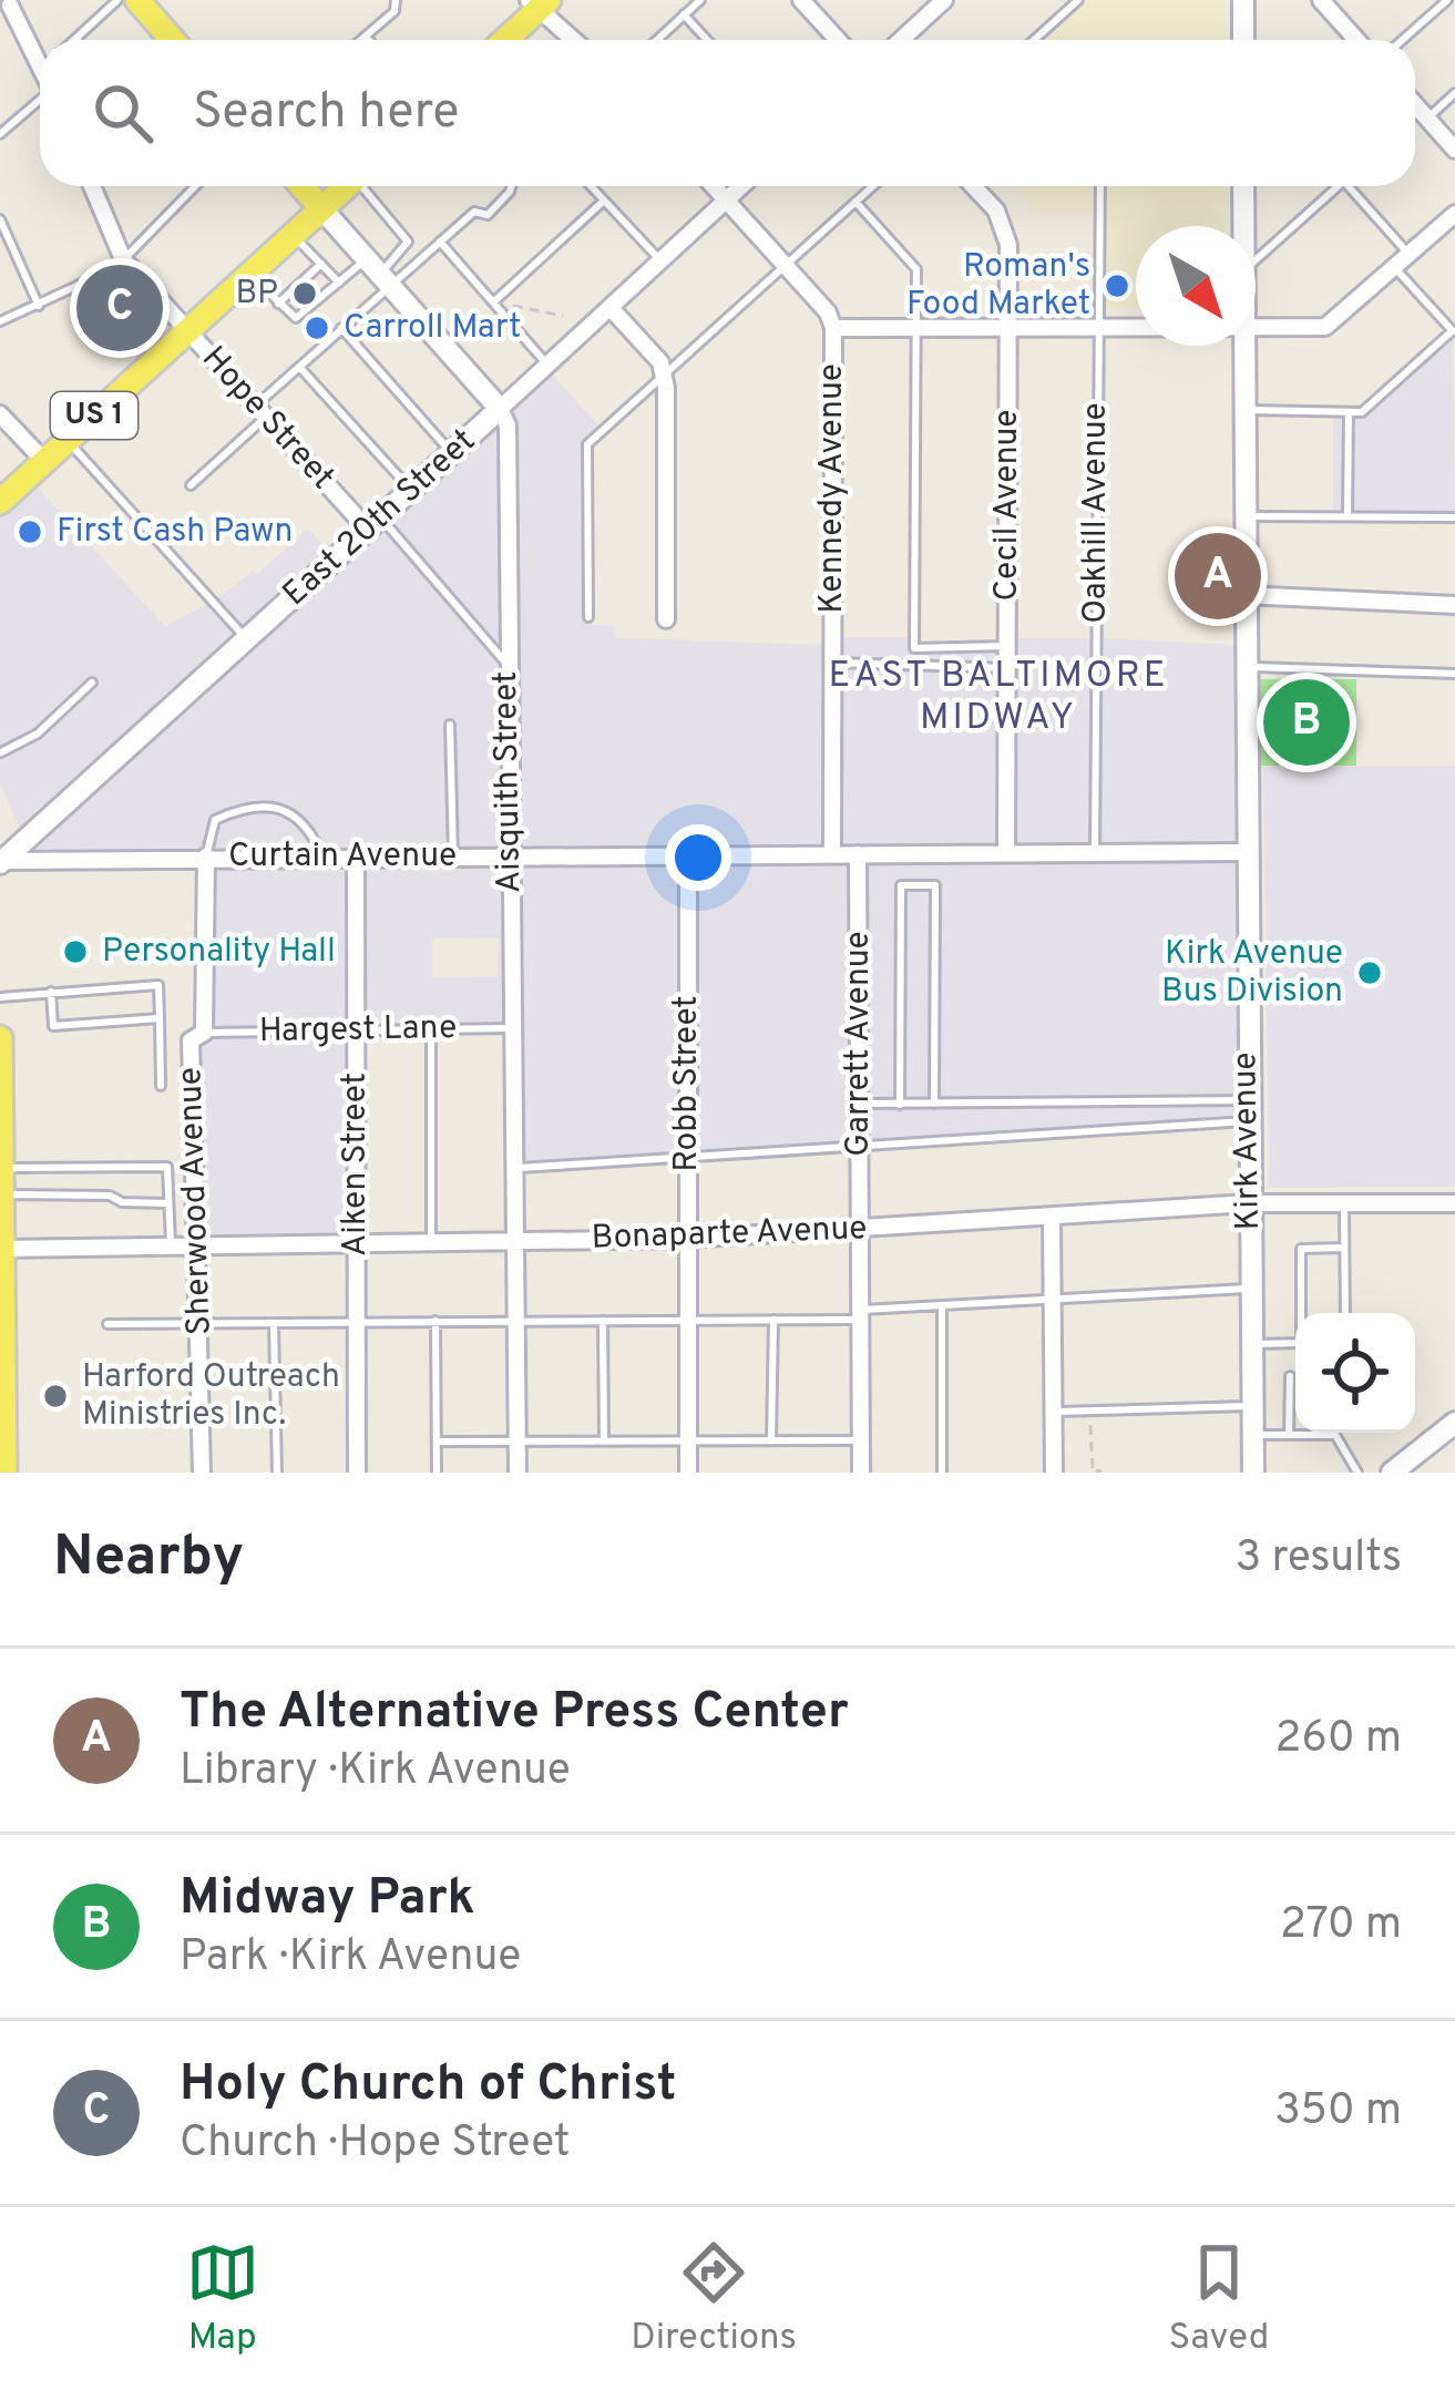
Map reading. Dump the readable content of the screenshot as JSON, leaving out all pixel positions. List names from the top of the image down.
{
  "streets": {
    "main road": ["US 1"],
    "street": [
      "Hope Street",
      "Kennedy Avenue",
      "Cecil Avenue",
      "East 20th Street",
      "Aisquith Street",
      "Curtain Avenue",
      "Garrett Avenue",
      "Robb Street",
      "Kirk Avenue",
      "Aiken Street",
      "Sherwood Avenue",
      "Bonaparte Avenue"
    ],
    "lane": ["Oakhill Avenue", "Hargest Lane"]
  },
  "crossings": [
    ["US 1", "Hope Street"],
    ["Hope Street", "East 20th Street"],
    ["Hope Street", "Aisquith Street"],
    ["Kennedy Avenue", "East 20th Street"],
    ["Kennedy Avenue", "Curtain Avenue"],
    ["Cecil Avenue", "Curtain Avenue"],
    ["Oakhill Avenue", "Curtain Avenue"],
    ["East 20th Street", "Aisquith Street"],
    ["East 20th Street", "Curtain Avenue"],
    ["Aisquith Street", "Curtain Avenue"],
    ["Aisquith Street", "Hargest Lane"],
    ["Aisquith Street", "Bonaparte Avenue"],
    ["Curtain Avenue", "Garrett Avenue"],
    ["Curtain Avenue", "Robb Street"],
    ["Curtain Avenue", "Kirk Avenue"],
    ["Curtain Avenue", "Aiken Street"],
    ["Curtain Avenue", "Sherwood Avenue"],
    ["Hargest Lane", "Aiken Street"],
    ["Hargest Lane", "Sherwood Avenue"],
    ["Garrett Avenue", "Bonaparte Avenue"],
    ["Robb Street", "Bonaparte Avenue"],
    ["Kirk Avenue", "Bonaparte Avenue"],
    ["Aiken Street", "Bonaparte Avenue"],
    ["Sherwood Avenue", "Bonaparte Avenue"]
  ],
  "districts": ["EAST BALTIMORE MIDWAY"],
  "places": [
    "Roman's Food Market",
    "BP",
    "Carroll Mart",
    "First Cash Pawn",
    "Personality Hall",
    "Kirk Avenue Bus Division",
    "Harford Outreach Ministries Inc."
  ],
  "north": "bottom right",
  "page": {
    "search": "Search here",
    "pins": ["C", "A", "B"],
    "heading": ["Nearby", "3 results"],
    "list": [
      {
        "mark": "A",
        "name": "The Alternative Press Center",
        "note": "Library · Kirk Avenue",
        "value": "260 m"
      },
      {
        "mark": "B",
        "name": "Midway Park",
        "note": "Park · Kirk Avenue",
        "value": "270 m"
      },
      {
        "mark": "C",
        "name": "Holy Church of Christ",
        "note": "Church · Hope Street",
        "value": "350 m"
      }
    ],
    "nav": ["Map", "Directions", "Saved"]
  }
}
